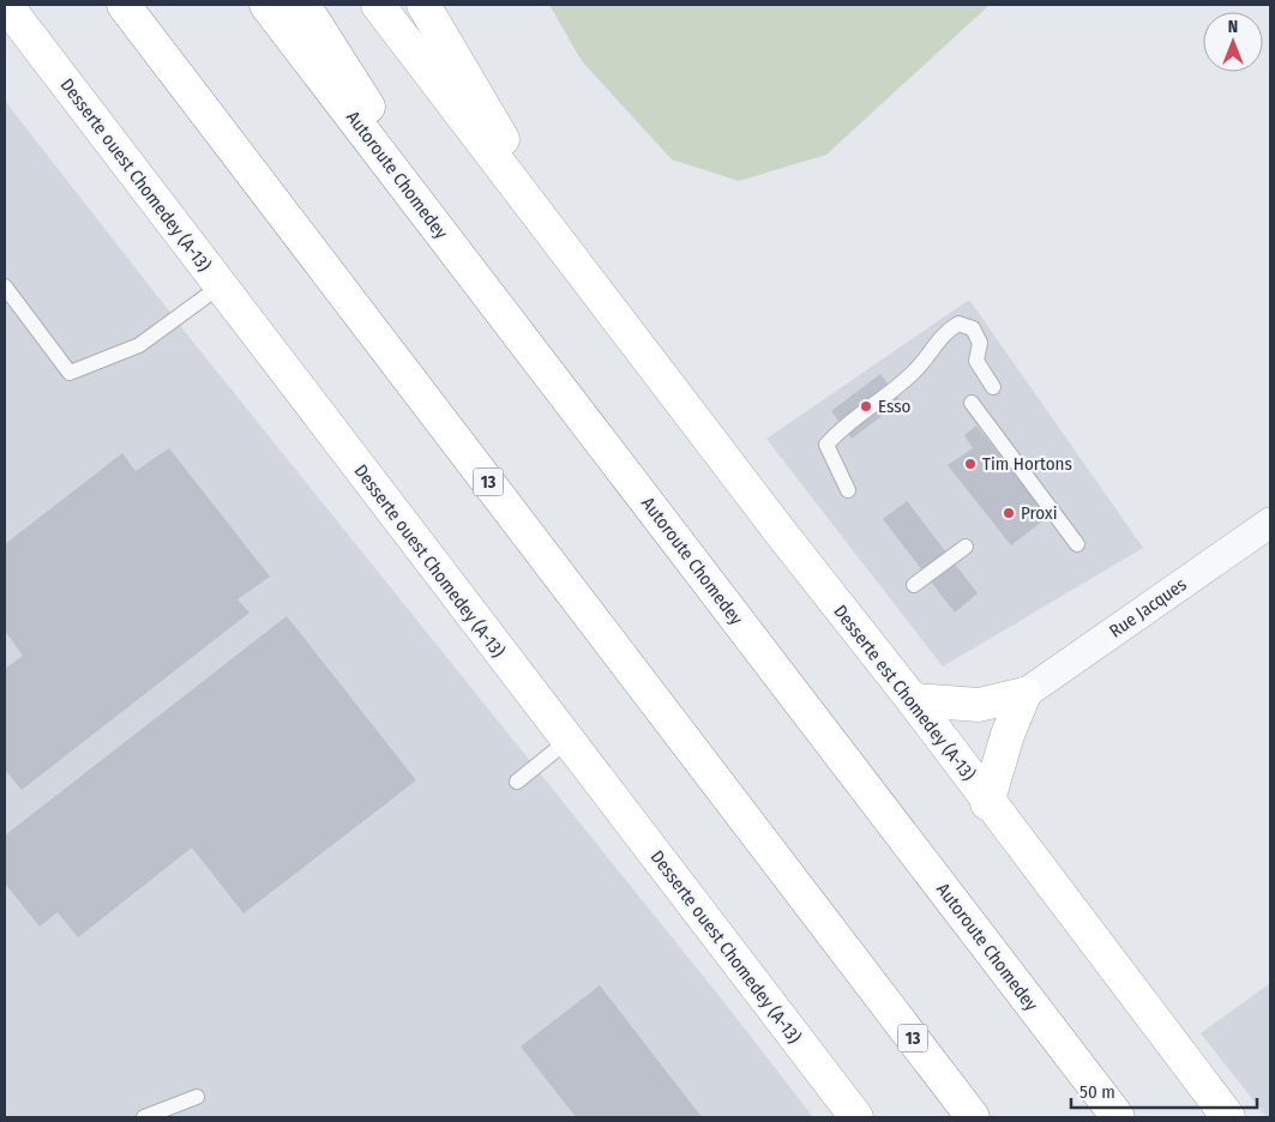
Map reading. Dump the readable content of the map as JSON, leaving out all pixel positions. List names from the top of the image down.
{
  "streets": {
    "main road": [
      "Desserte ouest Chomedey (A-13)",
      "Autoroute Chomedey",
      "13",
      "Desserte est Chomedey (A-13)"
    ],
    "street": ["Rue Jacques"]
  },
  "places": ["Esso", "Tim Hortons", "Proxi"],
  "scale_bar": "50 m",
  "north": "top"
}
